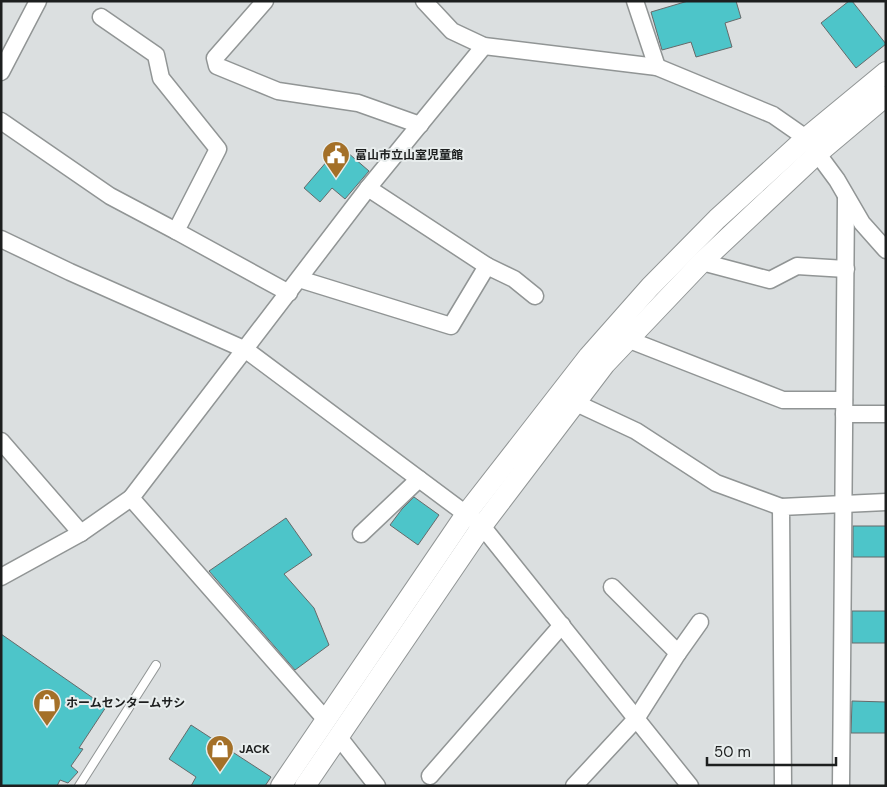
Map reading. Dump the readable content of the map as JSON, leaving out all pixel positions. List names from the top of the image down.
{
  "places": {
    "public building": ["富山市立山室児童館"],
    "shop": ["ホームセンタームサシ", "JACK"]
  },
  "scale_bar": "50 m"
}
